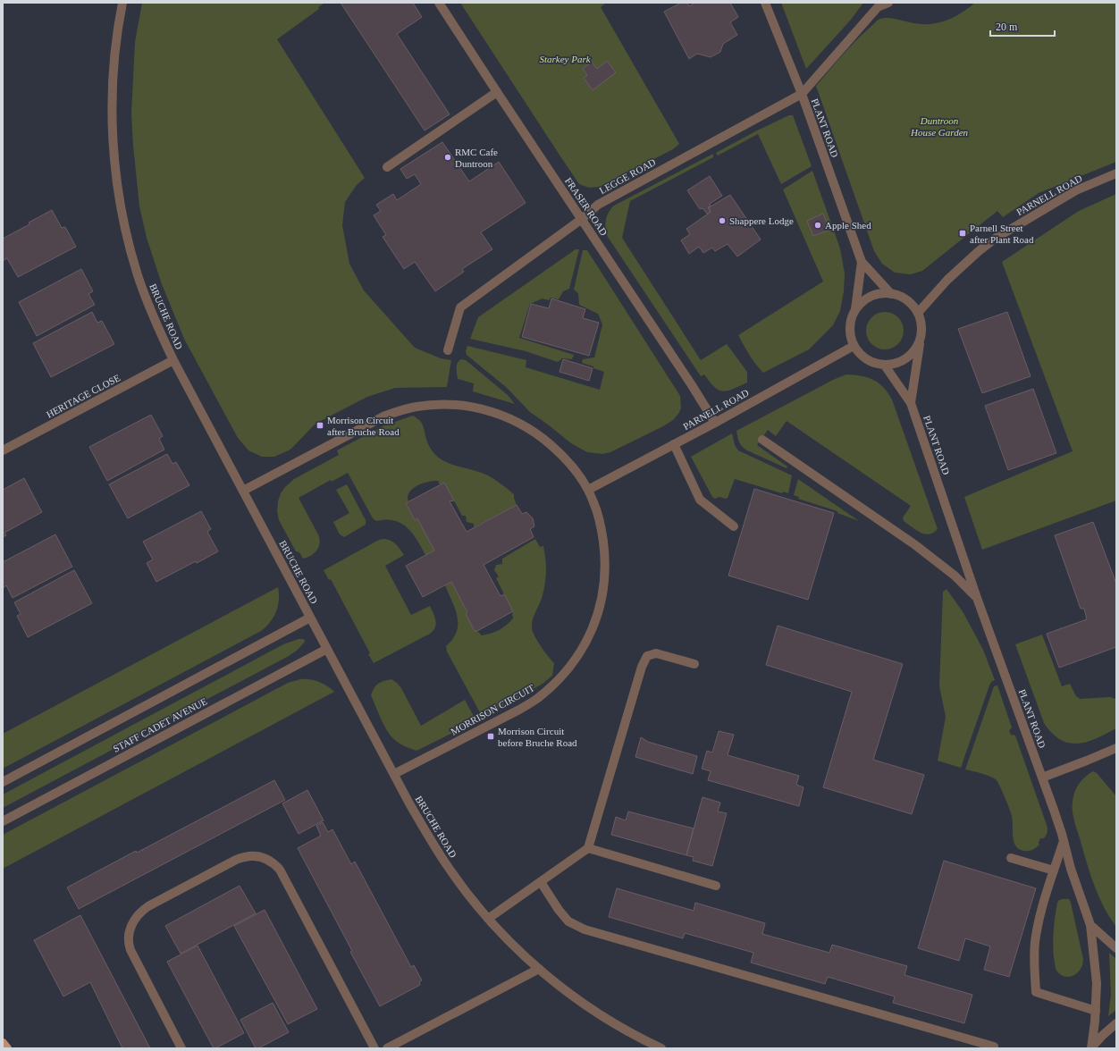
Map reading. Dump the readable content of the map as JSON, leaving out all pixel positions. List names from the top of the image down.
{
  "streets": {
    "street": [
      "PLANT ROAD",
      "LEGGE ROAD",
      "PARNELL ROAD",
      "FRASER ROAD",
      "BRUCHE ROAD",
      "HERITAGE CLOSE",
      "MORRISON CIRCUIT",
      "STAFF CADET AVENUE"
    ]
  },
  "crossings": [
    ["PLANT ROAD", "LEGGE ROAD"],
    ["PLANT ROAD", "PARNELL ROAD"],
    ["LEGGE ROAD", "FRASER ROAD"],
    ["PARNELL ROAD", "FRASER ROAD"],
    ["PARNELL ROAD", "MORRISON CIRCUIT"],
    ["BRUCHE ROAD", "HERITAGE CLOSE"],
    ["BRUCHE ROAD", "MORRISON CIRCUIT"],
    ["BRUCHE ROAD", "STAFF CADET AVENUE"]
  ],
  "parks": ["Starkey Park", "Duntroon House Garden"],
  "places": {
    "other": ["RMC Cafe Duntroon", "Shappere Lodge", "Apple Shed"],
    "transit": ["Parnell Street after Plant Road", "Morrison Circuit after Bruche Road", "Morrison Circuit before Bruche Road"]
  },
  "scale_bar": "20 m"
}
